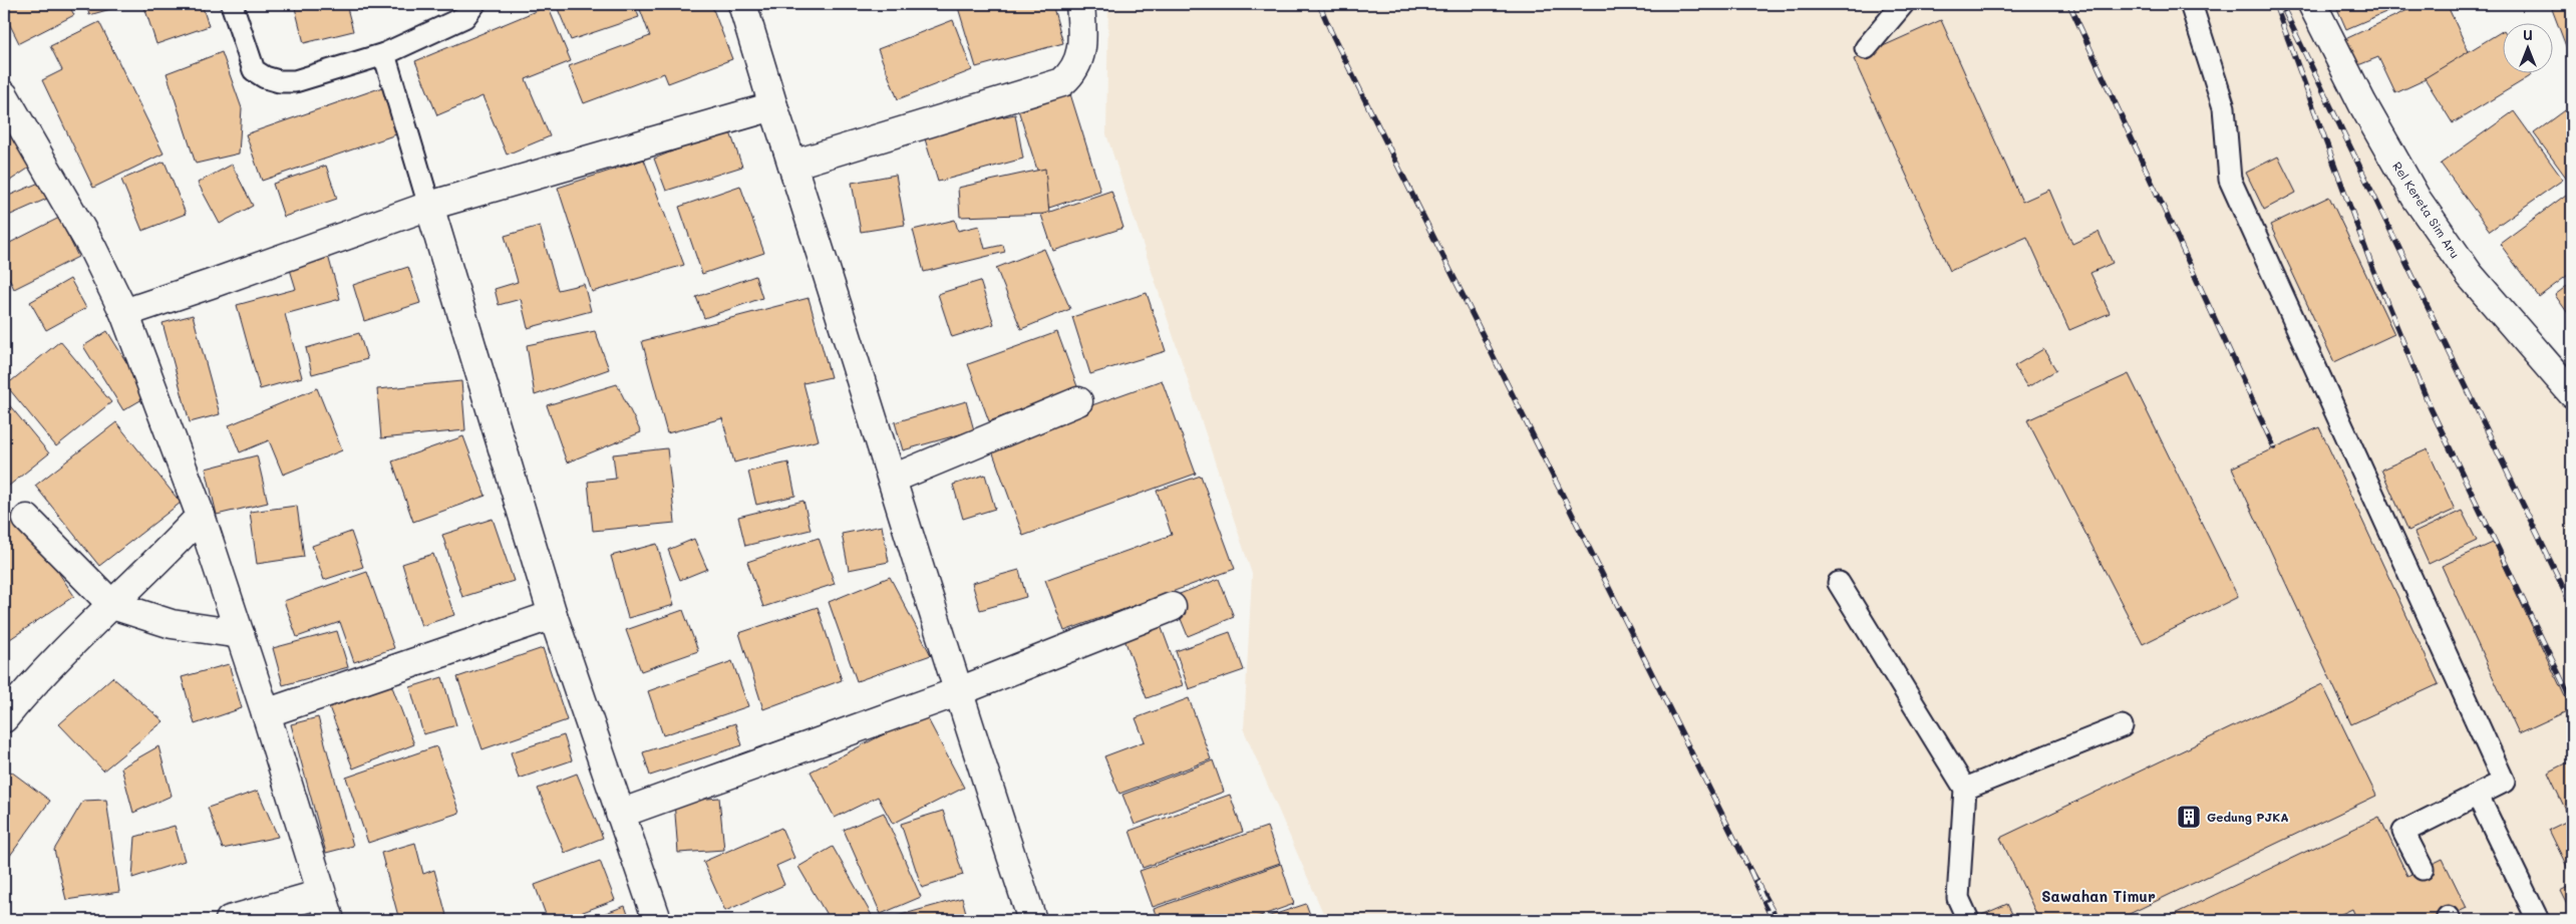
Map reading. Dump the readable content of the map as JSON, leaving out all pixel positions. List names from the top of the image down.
{
  "streets": {
    "street": ["Rel Kereta Sim Aru"]
  },
  "districts": ["Sawahan Timur"],
  "places": {
    "building": ["Gedung PJKA"]
  },
  "north": "top"
}
